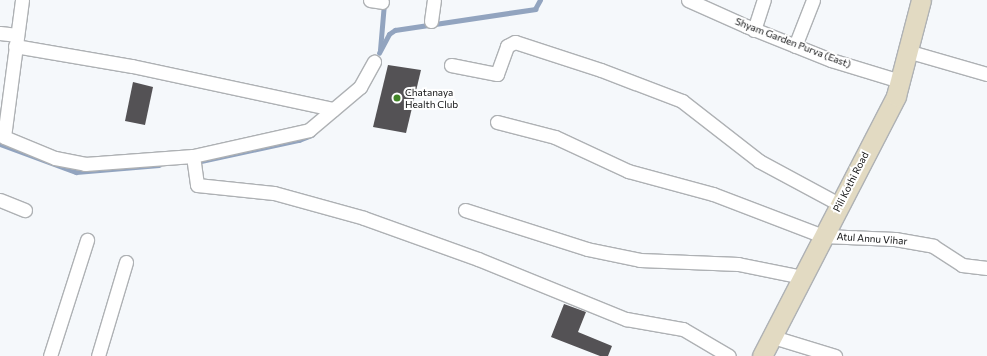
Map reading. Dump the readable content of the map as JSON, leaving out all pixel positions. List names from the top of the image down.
{
  "streets": {
    "street": ["Shyam Garden Purva (East)", "Pili Kothi Road", "Atul Annu Vihar"]
  },
  "crossings": [
    ["Shyam Garden Purva (East)", "Pili Kothi Road"],
    ["Pili Kothi Road", "Atul Annu Vihar"]
  ],
  "places": ["Chatanaya Health Club"]
}
